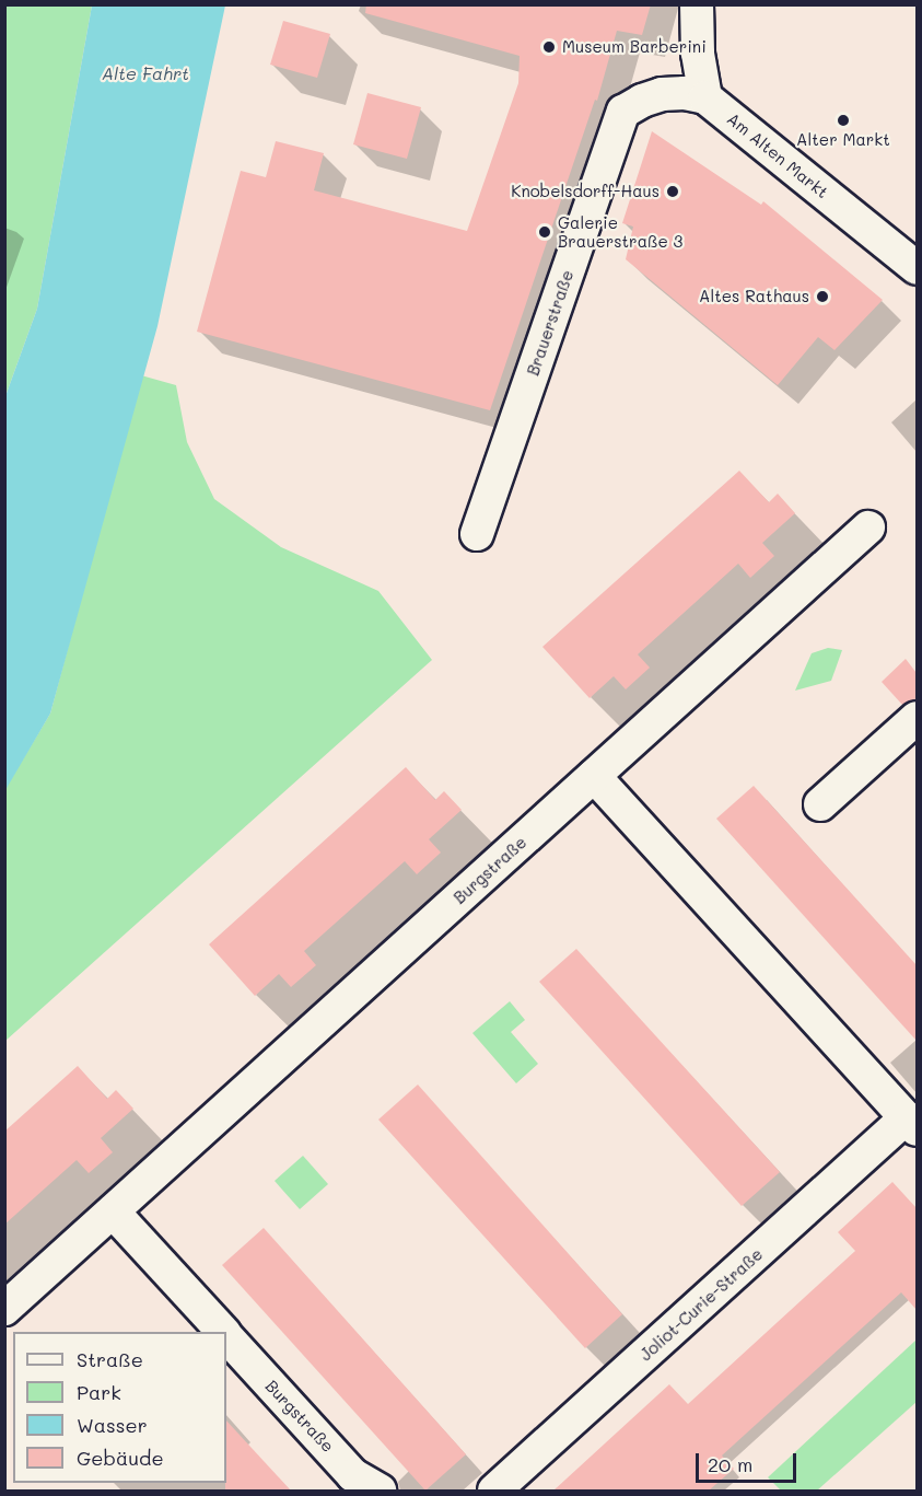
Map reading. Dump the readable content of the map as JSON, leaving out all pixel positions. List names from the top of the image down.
{
  "streets": {
    "street": [
      "Am Alten Markt",
      "Brauerstraße",
      "Burgstraße",
      "Joliot-Curie-Straße"
    ]
  },
  "crossings": [
    ["Am Alten Markt", "Brauerstraße"],
    ["Burgstraße", "Joliot-Curie-Straße"]
  ],
  "water": ["Alte Fahrt"],
  "places": [
    "Museum Barberini",
    "Alter Markt",
    "Knobelsdorff-Haus",
    "Galerie Brauerstraße 3",
    "Altes Rathaus"
  ],
  "legend": [
    "Straße",
    "Park",
    "Wasser",
    "Gebäude"
  ],
  "scale_bar": "20 m"
}
